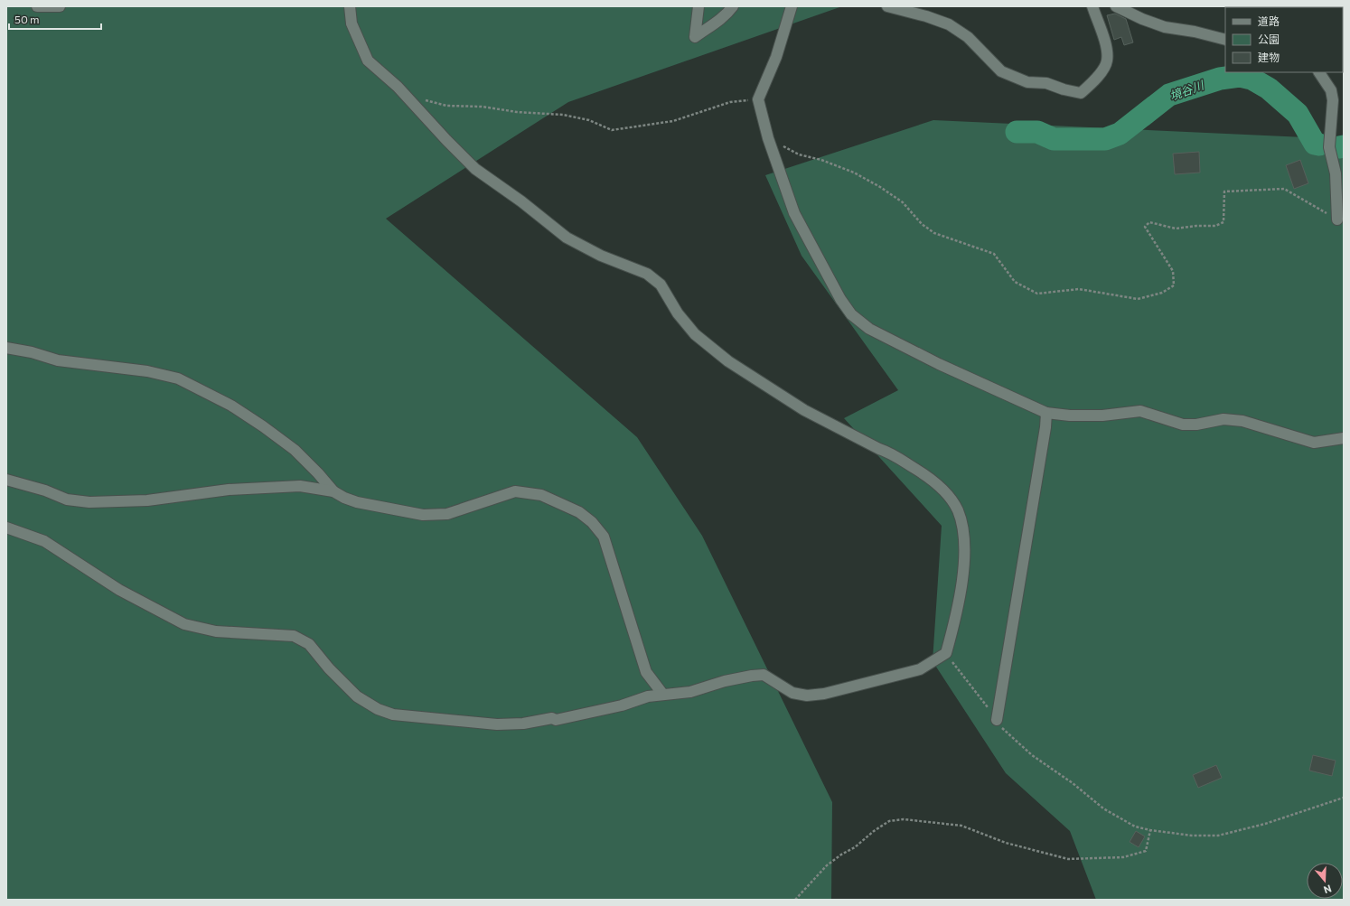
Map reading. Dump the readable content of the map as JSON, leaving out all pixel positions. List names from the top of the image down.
{
  "water": ["境谷川"],
  "legend": ["道路", "公園", "建物"],
  "scale_bar": "50 m",
  "north": "bottom"
}
